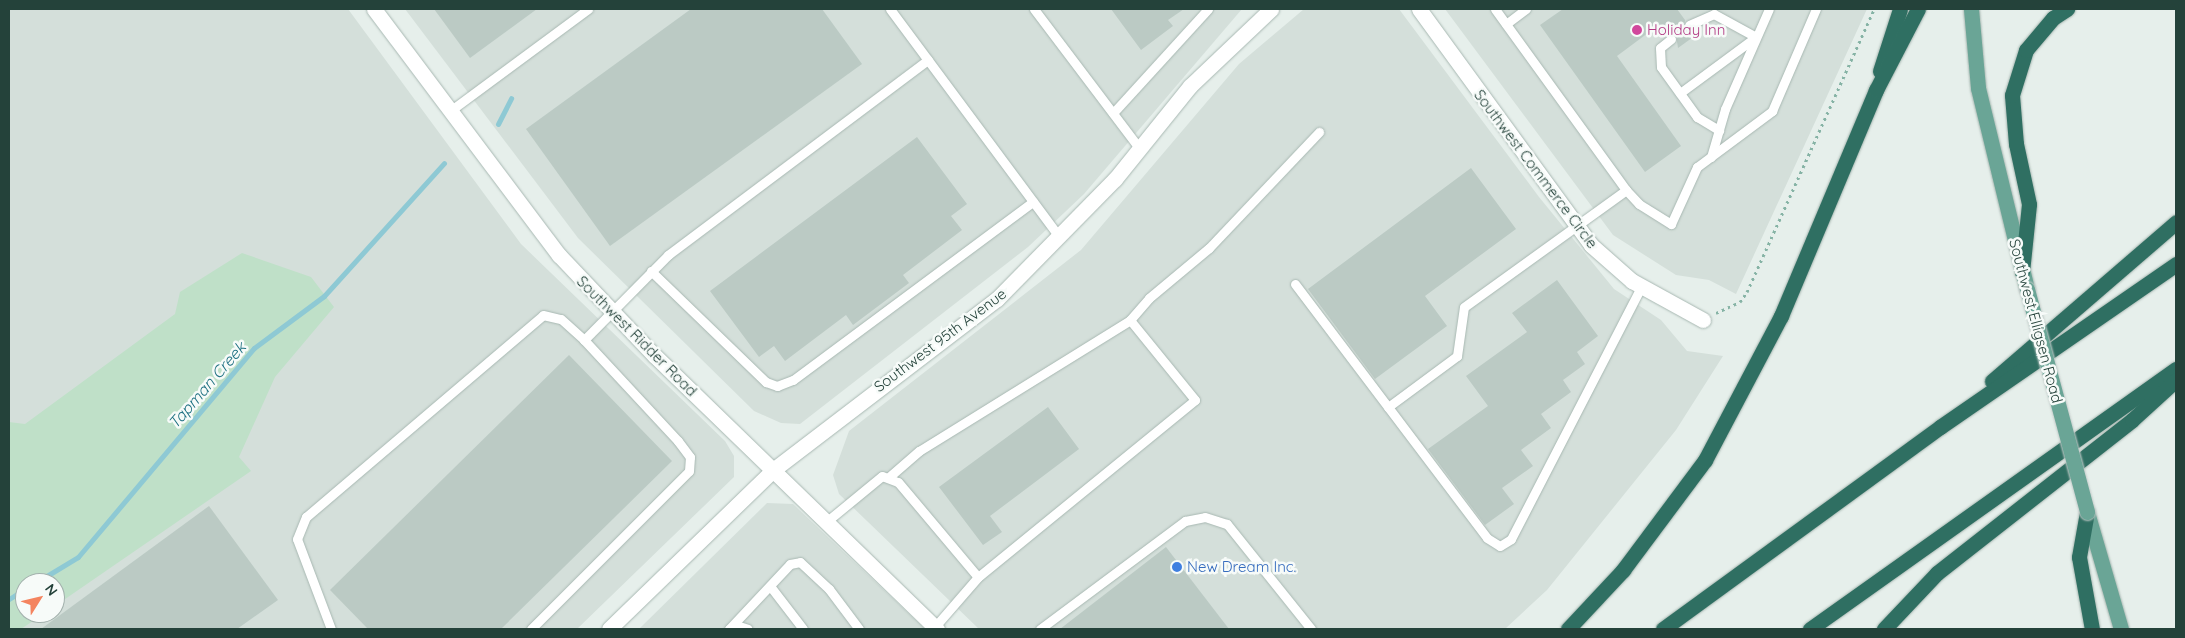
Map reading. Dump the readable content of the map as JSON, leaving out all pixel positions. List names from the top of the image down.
{
  "streets": {
    "main road": ["Southwest Elligsen Road"],
    "street": ["Southwest Commerce Circle", "Southwest Ridder Road", "Southwest 95th Avenue"]
  },
  "crossings": [
    ["Southwest Ridder Road", "Southwest 95th Avenue"]
  ],
  "water": ["Tapman Creek"],
  "places": ["Holiday Inn", "New Dream Inc."],
  "north": "top right"
}
